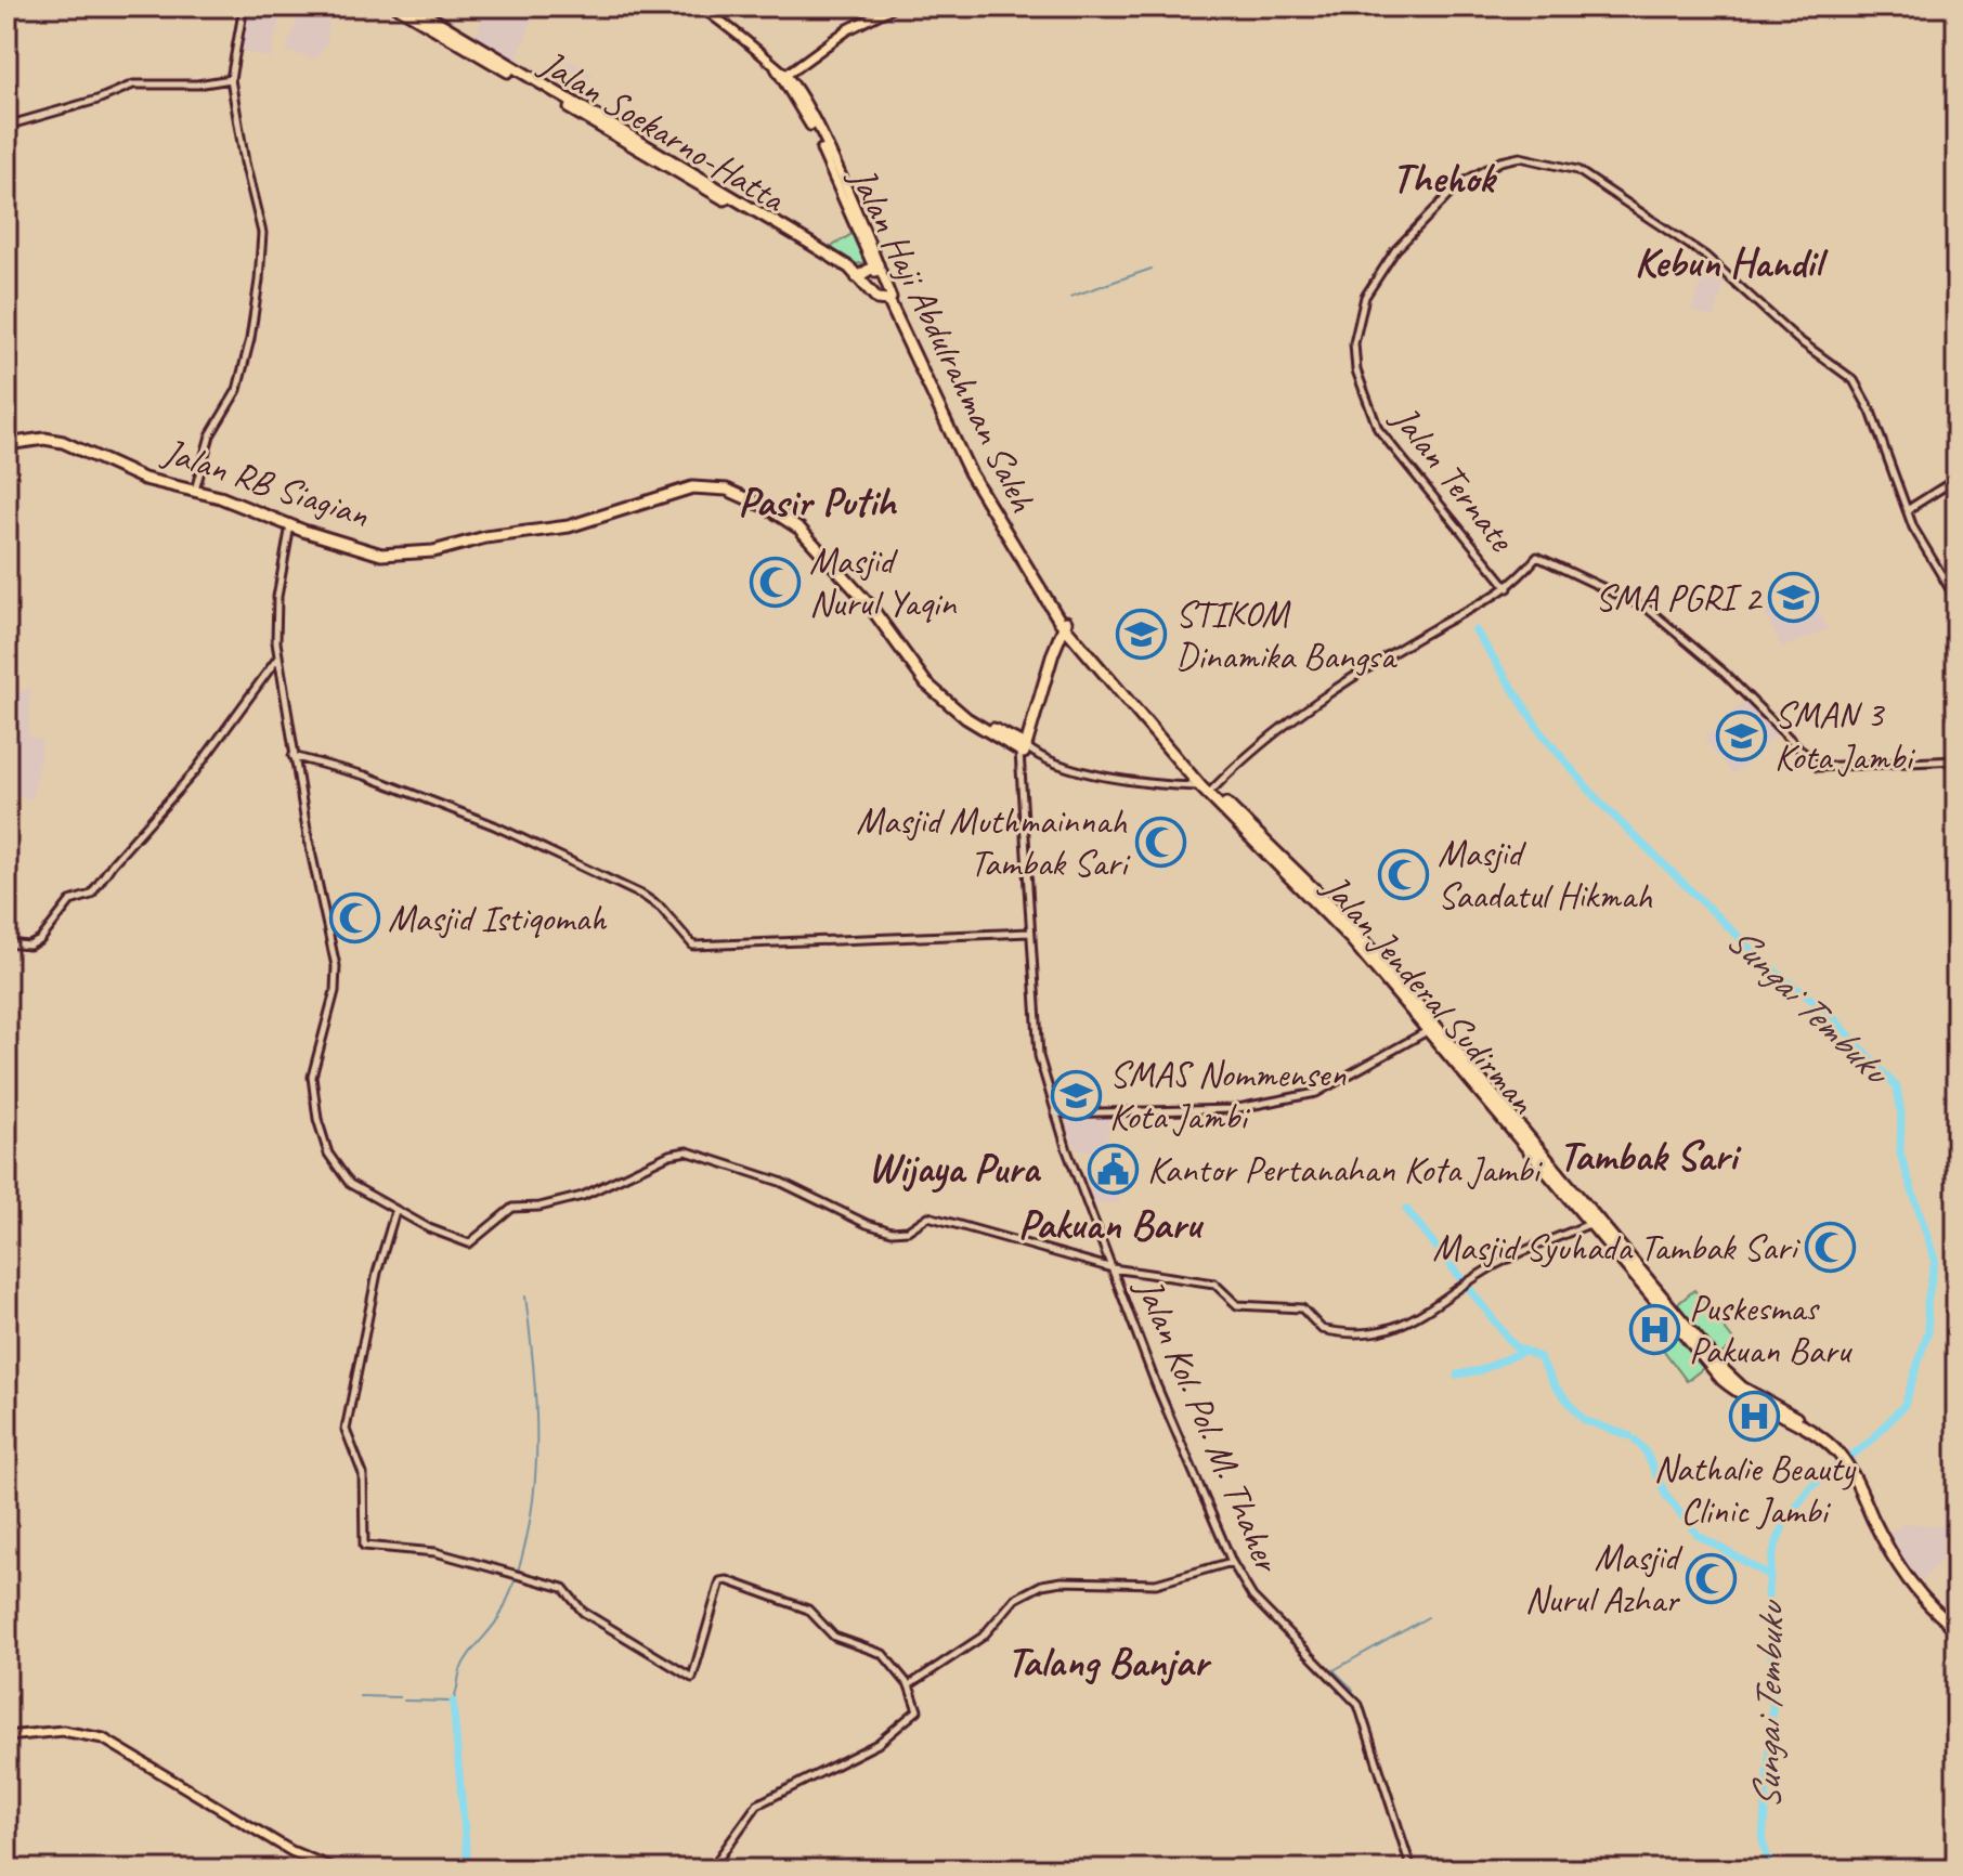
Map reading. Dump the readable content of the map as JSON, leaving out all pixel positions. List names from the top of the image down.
{
  "streets": {
    "highway": [
      "Jalan Soekarno-Hatta",
      "Jalan Haji Abdulrahman Saleh",
      "Jalan RB Siagian",
      "Jalan Jenderal Sudirman",
      "Jalan Kol. Pol. M. Thaher"
    ],
    "street": ["Jalan Ternate"]
  },
  "crossings": [
    ["Jalan Soekarno-Hatta", "Jalan Haji Abdulrahman Saleh"],
    ["Jalan Haji Abdulrahman Saleh", "Jalan Jenderal Sudirman"],
    ["Jalan Haji Abdulrahman Saleh", "Jalan Kol. Pol. M. Thaher"],
    ["Jalan RB Siagian", "Jalan Kol. Pol. M. Thaher"],
    ["Jalan Jenderal Sudirman", "Jalan Kol. Pol. M. Thaher"]
  ],
  "districts": [
    "Thehok",
    "Kebun Handil",
    "Pasir Putih",
    "Tambak Sari",
    "Wijaya Pura",
    "Pakuan Baru",
    "Talang Banjar"
  ],
  "water": ["Sungai Tembuku"],
  "places": {
    "mosque": [
      "Masjid Nurul Yaqin",
      "Masjid Muthmainnah Tambak Sari",
      "Masjid Saadatul Hikmah",
      "Masjid Istiqomah",
      "Masjid Syuhada Tambak Sari",
      "Masjid Nurul Azhar"
    ],
    "school or university": [
      "SMA PGRI 2",
      "STIKOM Dinamika Bangsa",
      "SMAN 3 Kota Jambi",
      "SMAS Nommensen Kota Jambi"
    ],
    "public building": ["Kantor Pertanahan Kota Jambi"],
    "hospital": ["Puskesmas Pakuan Baru", "Nathalie Beauty Clinic Jambi"]
  }
}
